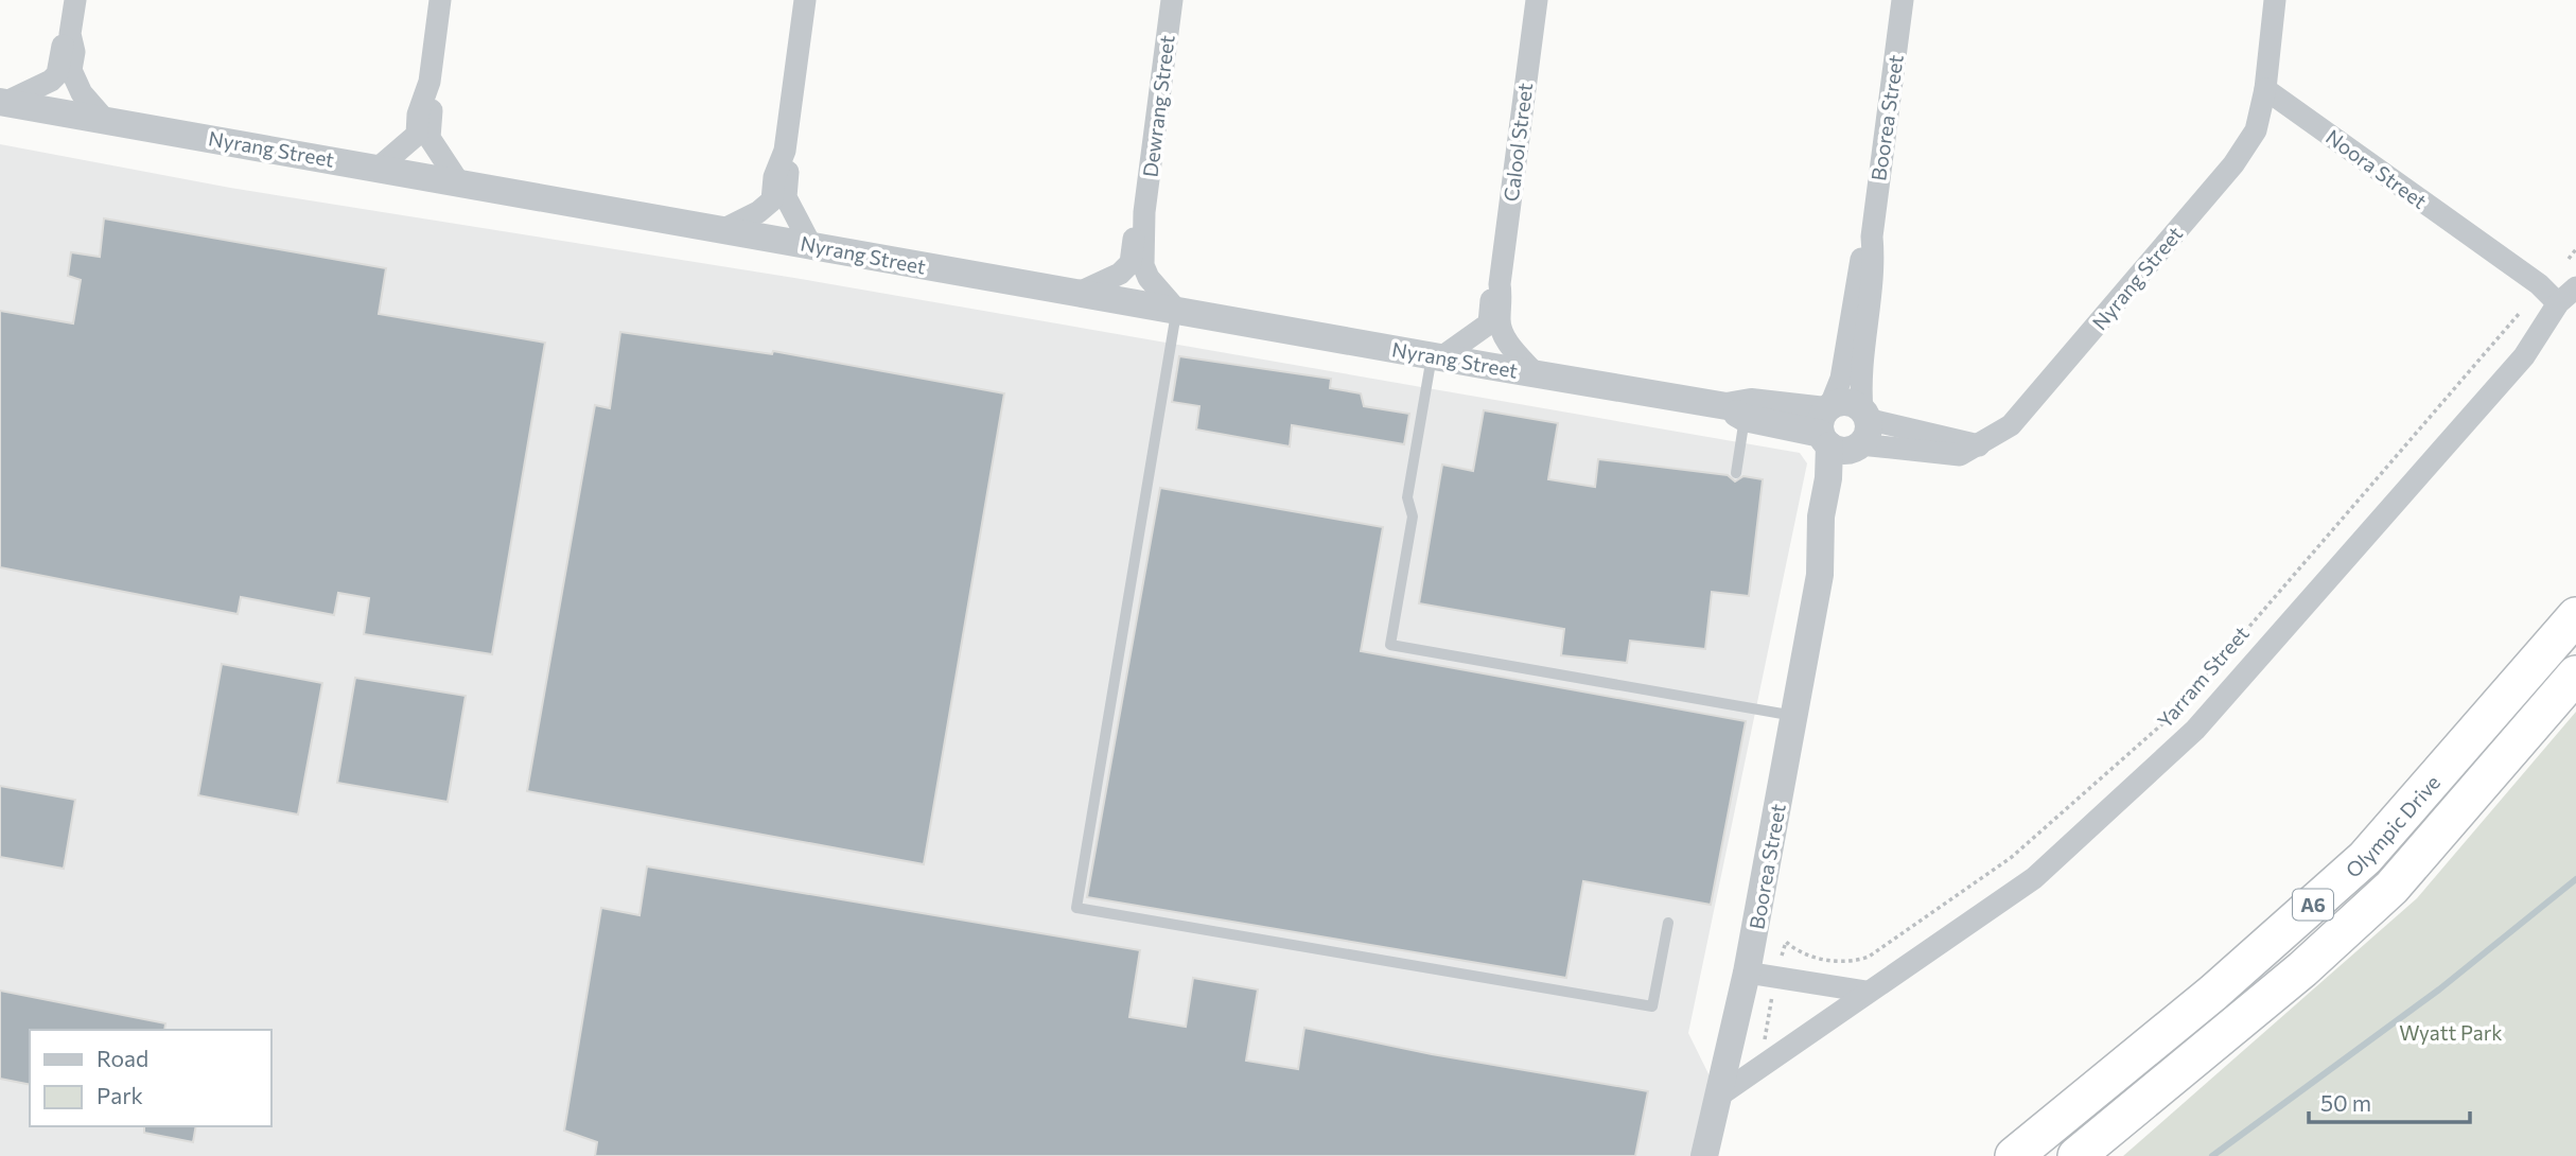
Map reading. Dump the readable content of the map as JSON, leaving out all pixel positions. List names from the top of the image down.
{
  "streets": {
    "highway": ["Olympic Drive", "A6"],
    "street": [
      "Dewrang Street",
      "Boorea Street",
      "Calool Street",
      "Nyrang Street",
      "Noora Street",
      "Yarram Street"
    ]
  },
  "crossings": [
    ["Dewrang Street", "Nyrang Street"],
    ["Boorea Street", "Nyrang Street"],
    ["Boorea Street", "Yarram Street"],
    ["Calool Street", "Nyrang Street"],
    ["Nyrang Street", "Noora Street"],
    ["Noora Street", "Yarram Street"]
  ],
  "parks": ["Wyatt Park"],
  "legend": ["Road", "Park"],
  "scale_bar": "50 m"
}
